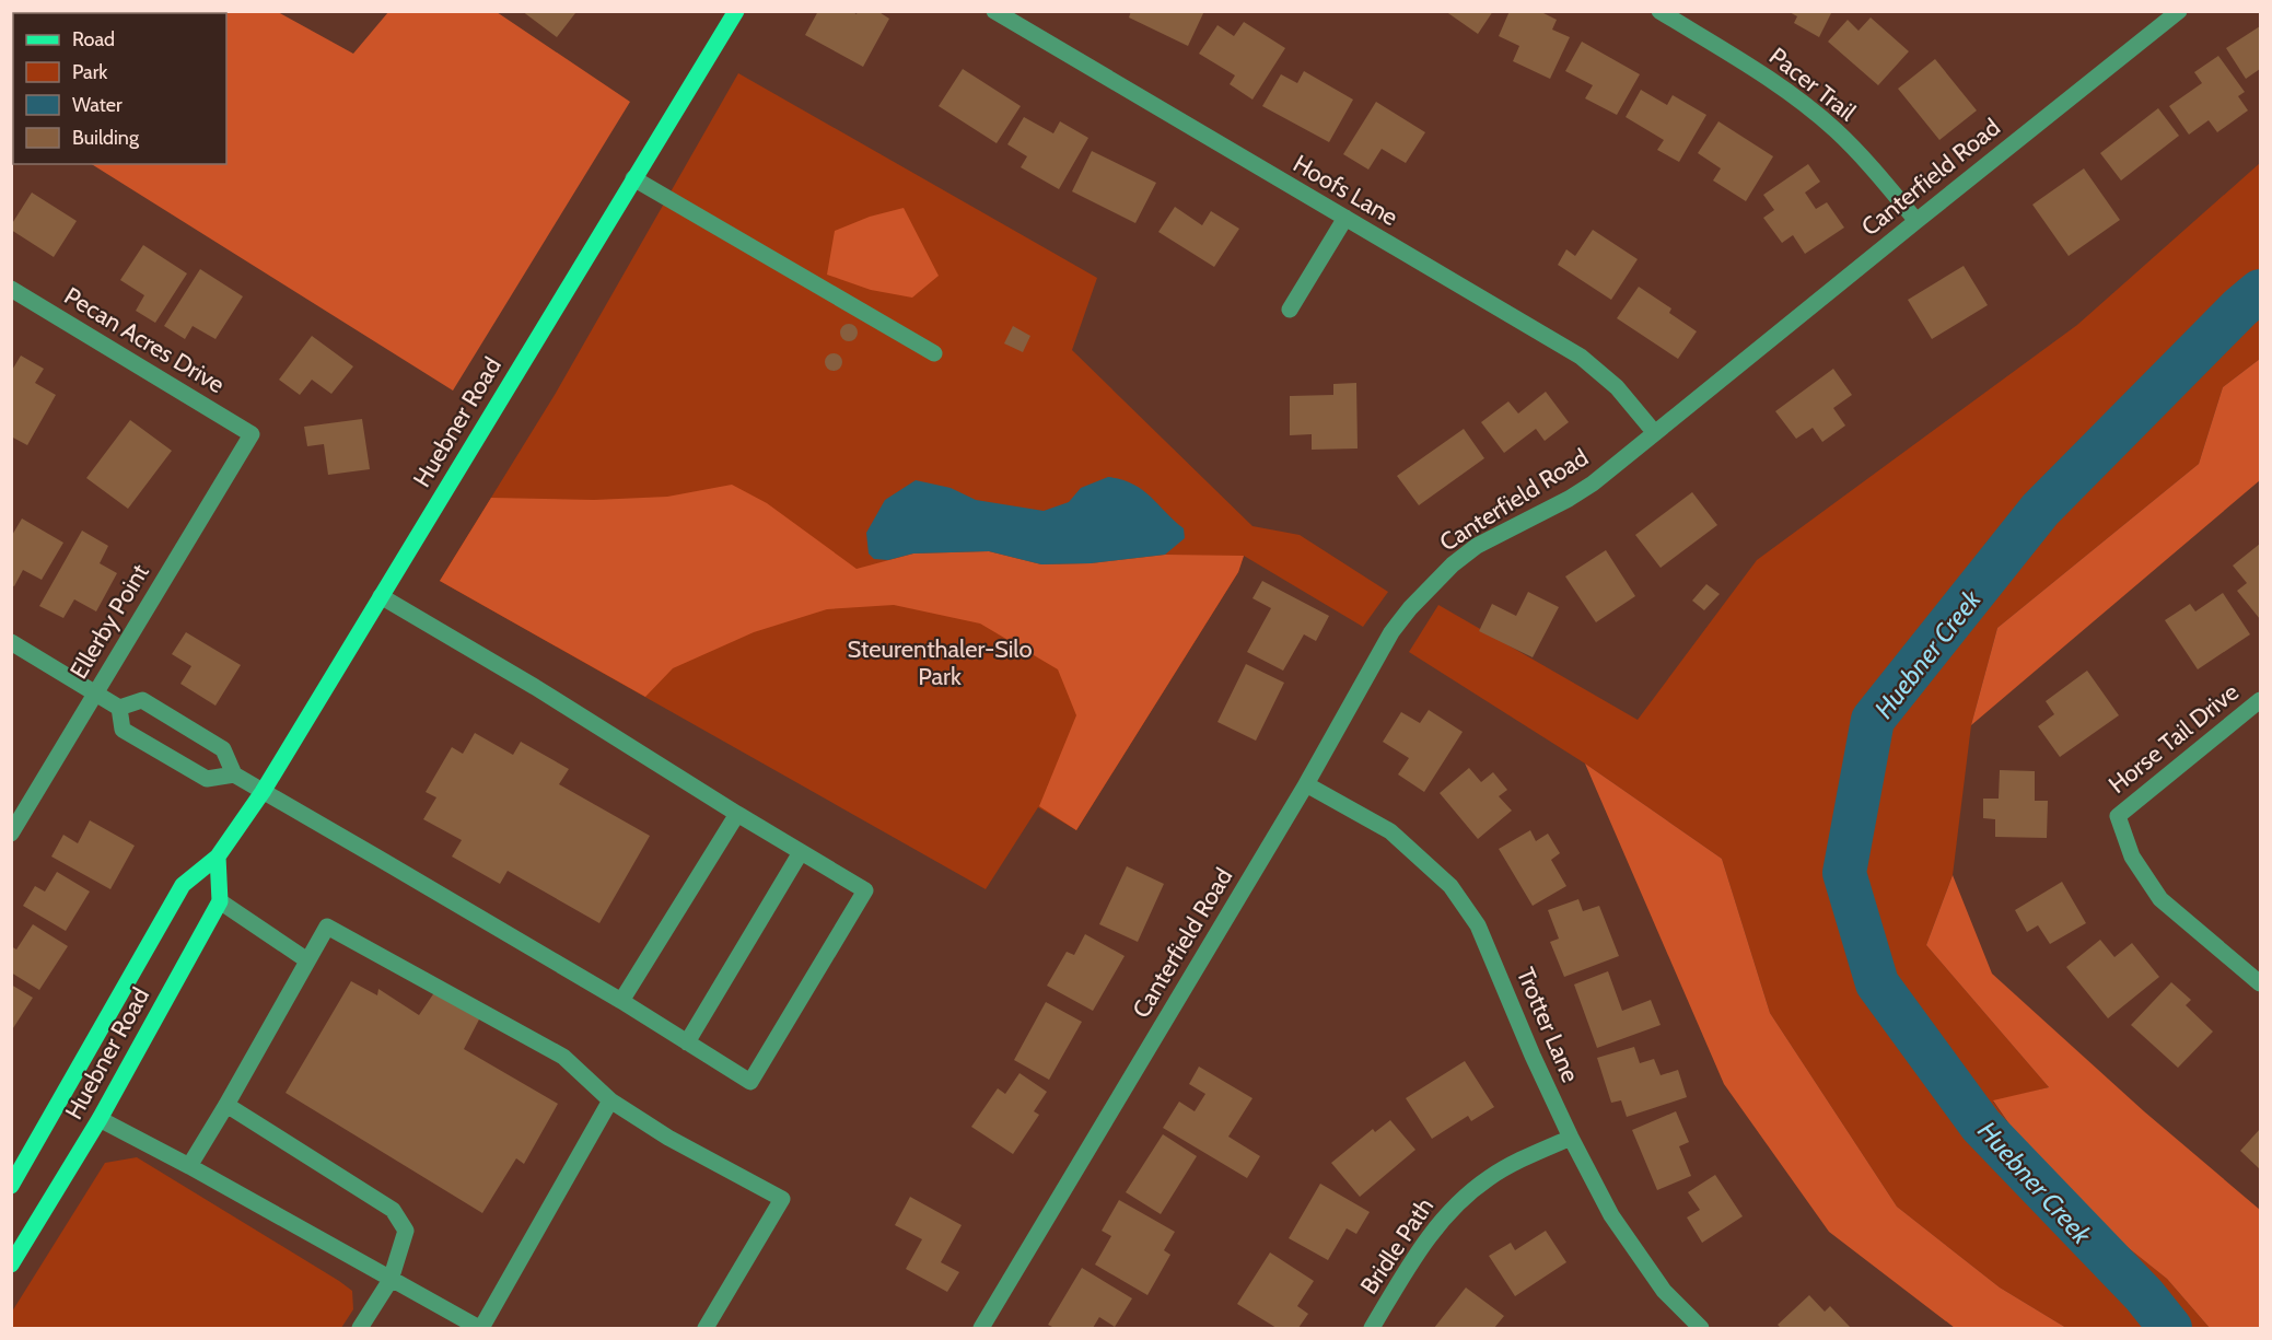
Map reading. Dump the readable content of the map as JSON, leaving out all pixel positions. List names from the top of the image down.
{
  "streets": {
    "main road": ["Huebner Road"],
    "street": [
      "Pacer Trail",
      "Canterfield Road",
      "Hoofs Lane",
      "Pecan Acres Drive",
      "Ellerby Point",
      "Horse Tail Drive",
      "Trotter Lane",
      "Bridle Path"
    ]
  },
  "crossings": [
    ["Pacer Trail", "Canterfield Road"],
    ["Canterfield Road", "Hoofs Lane"],
    ["Canterfield Road", "Trotter Lane"],
    ["Pecan Acres Drive", "Ellerby Point"],
    ["Trotter Lane", "Bridle Path"]
  ],
  "water": ["Huebner Creek"],
  "parks": ["Steurenthaler-Silo Park"],
  "legend": [
    "Road",
    "Park",
    "Water",
    "Building"
  ]
}
